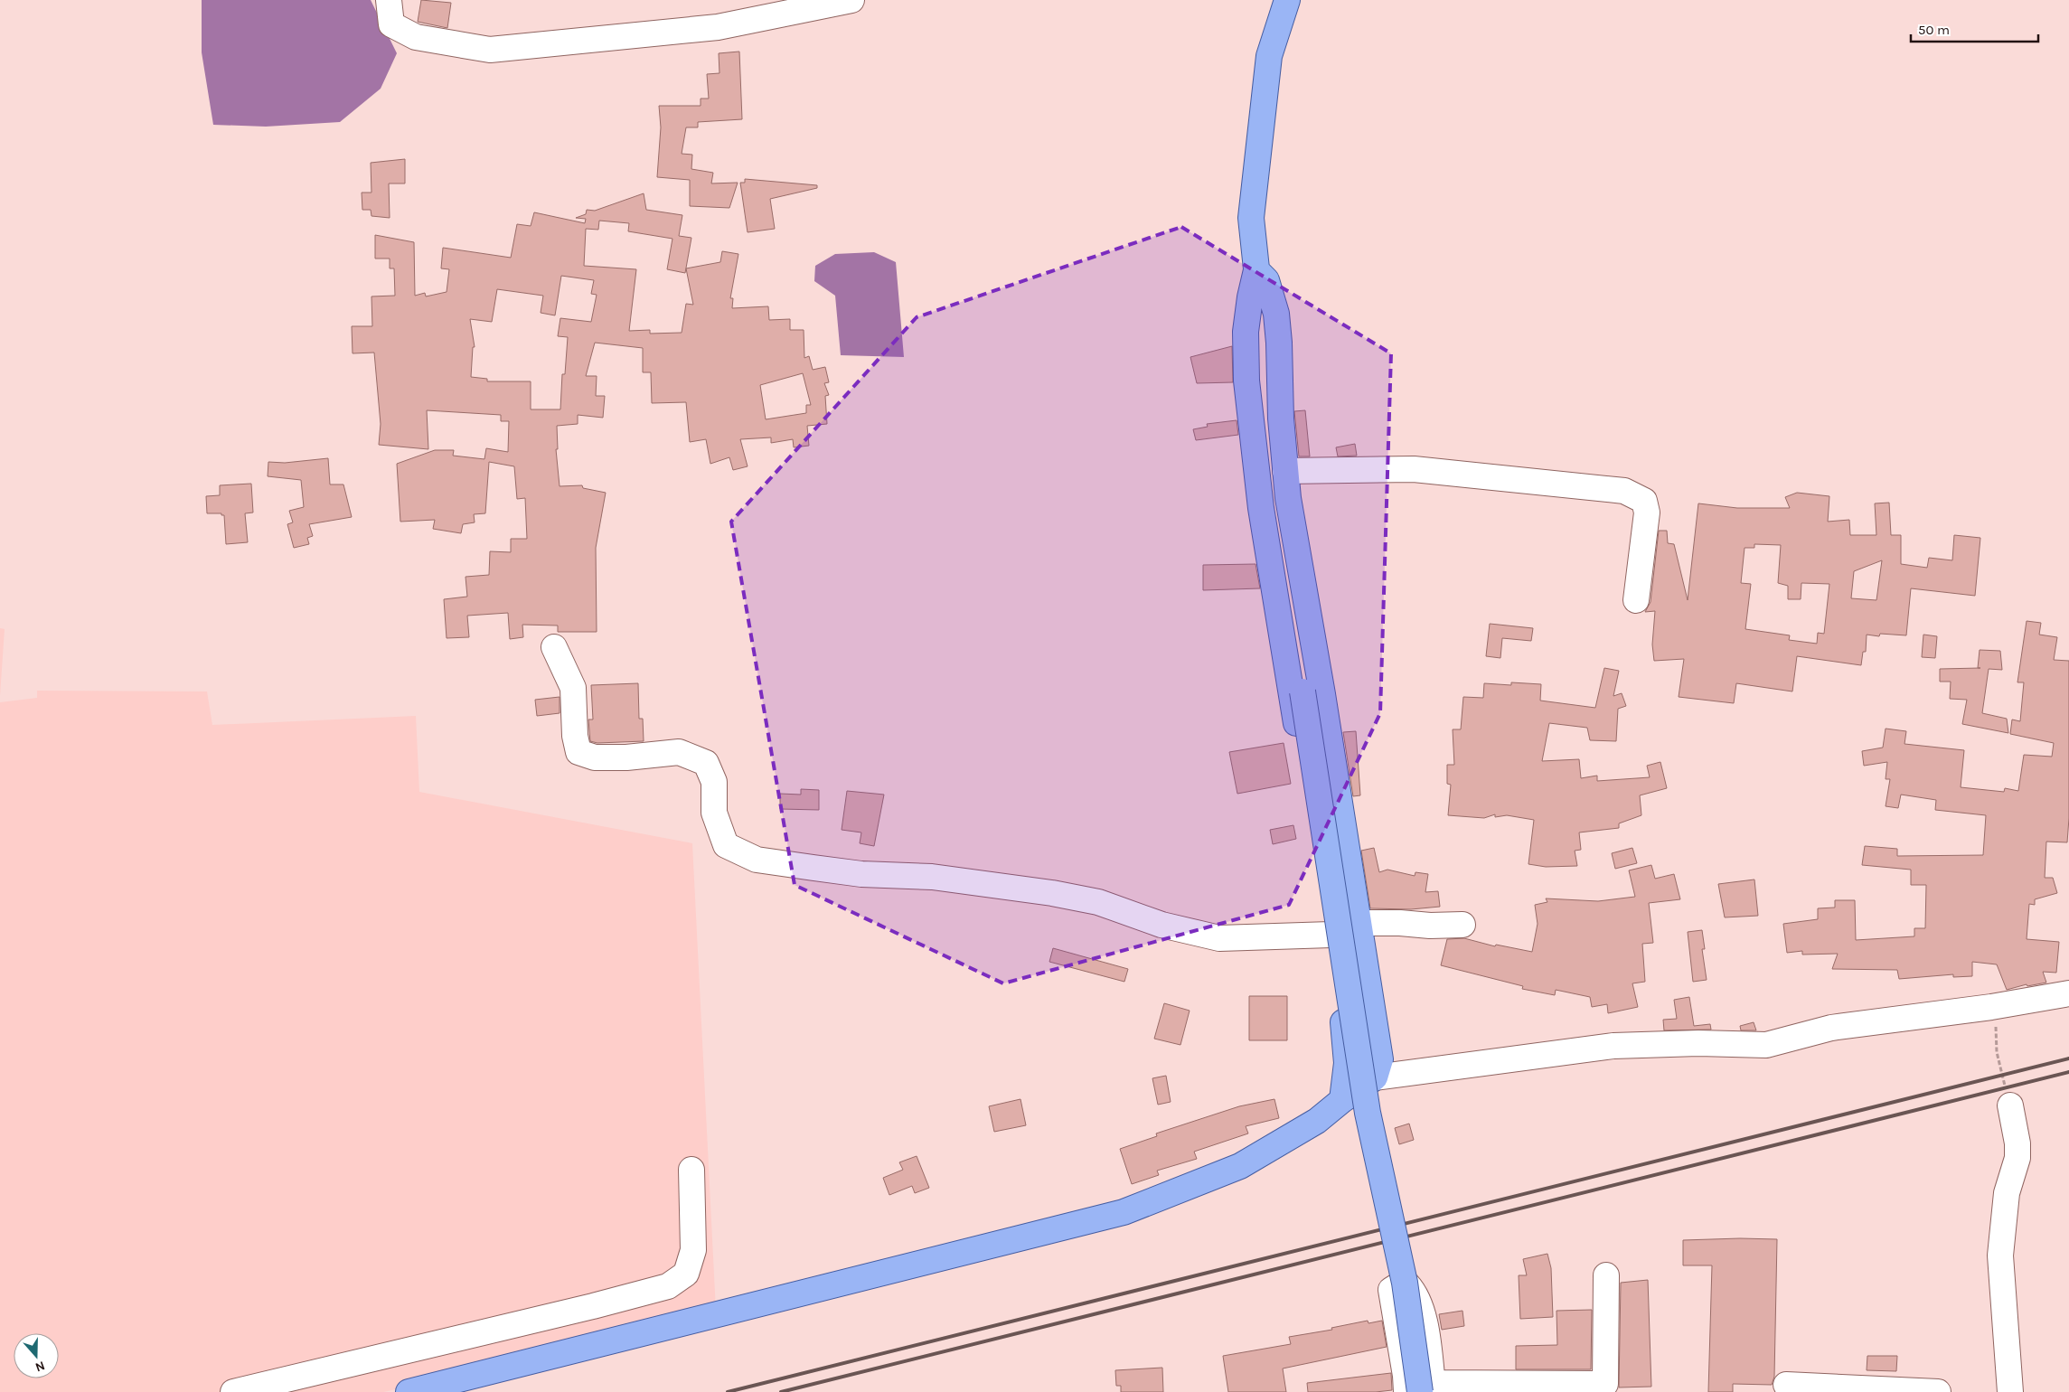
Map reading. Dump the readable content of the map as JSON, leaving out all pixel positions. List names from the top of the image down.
{
  "scale_bar": "50 m",
  "north": "bottom"
}
